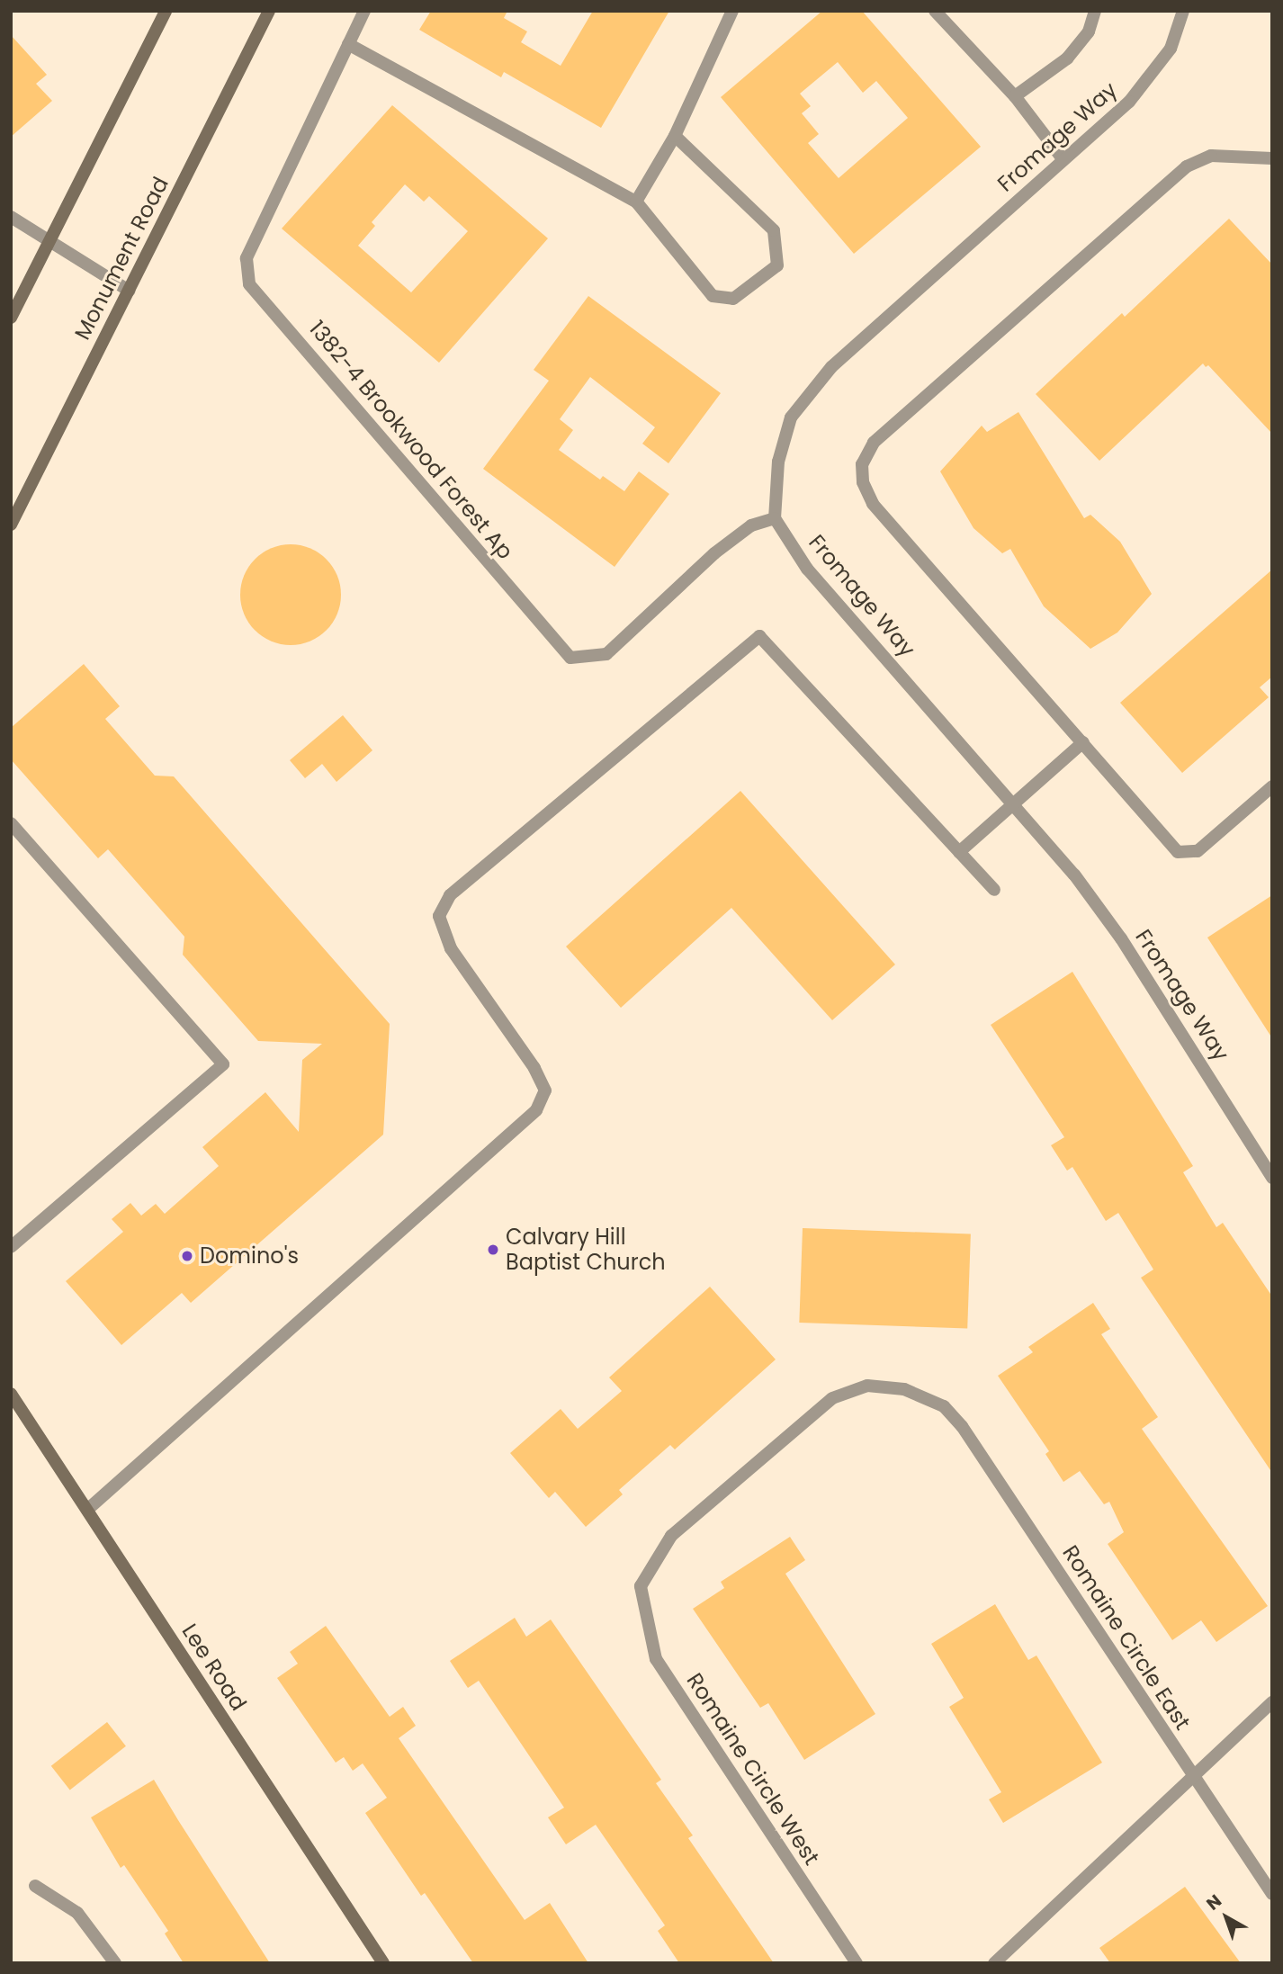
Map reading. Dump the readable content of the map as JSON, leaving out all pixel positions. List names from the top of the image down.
{
  "streets": {
    "main road": ["Monument Road", "Lee Road"],
    "street": [
      "Fromage Way",
      "1382-4 Brookwood Forest Ap",
      "Romaine Circle East",
      "Romaine Circle West"
    ]
  },
  "crossings": [
    ["Fromage Way", "1382-4 Brookwood Forest Ap"],
    ["Romaine Circle East", "Romaine Circle West"]
  ],
  "places": ["Calvary Hill Baptist Church", "Domino's"],
  "north": "top left"
}
